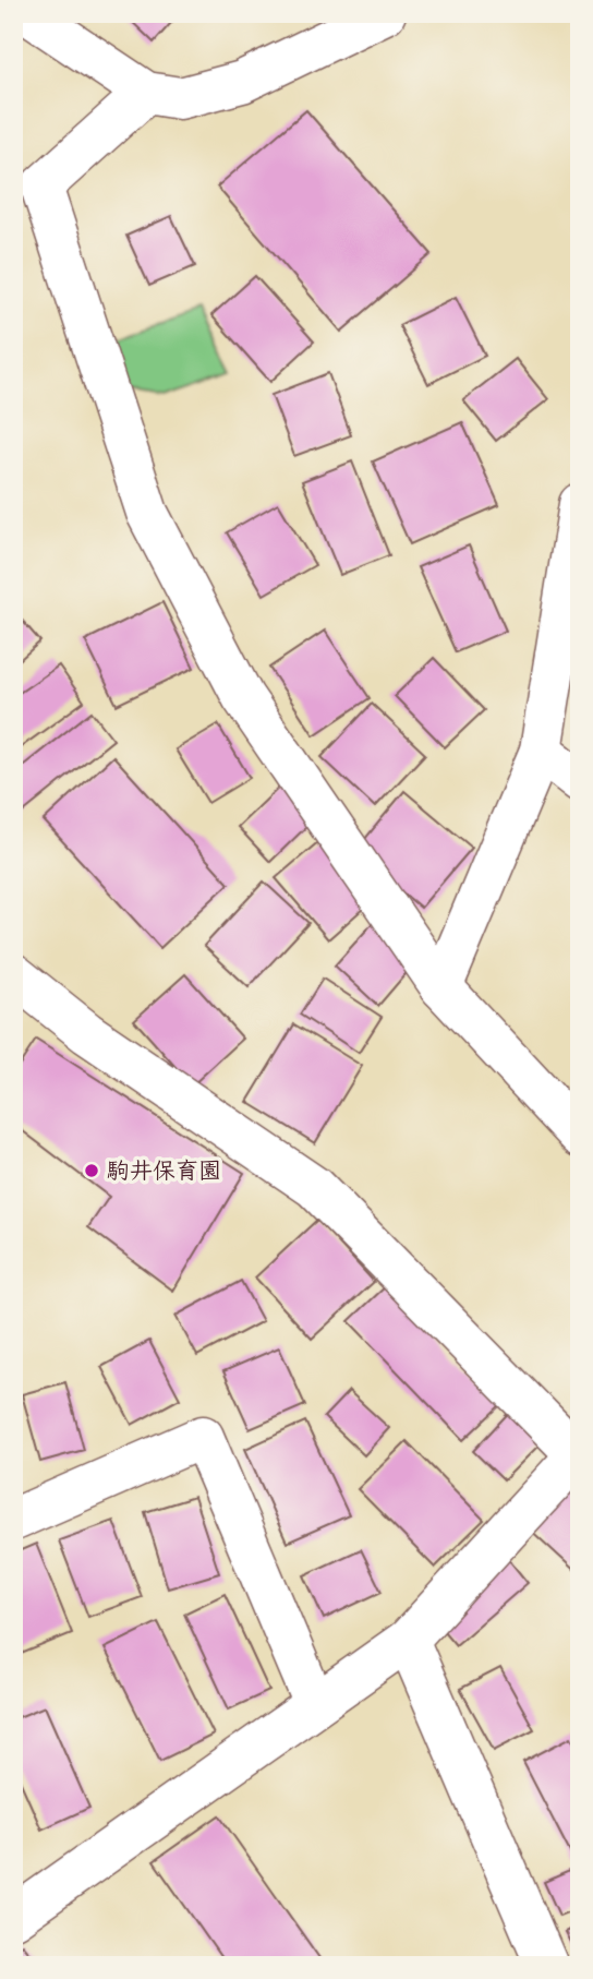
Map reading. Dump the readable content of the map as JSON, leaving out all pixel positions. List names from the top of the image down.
{
  "places": ["駒井保育園"]
}
